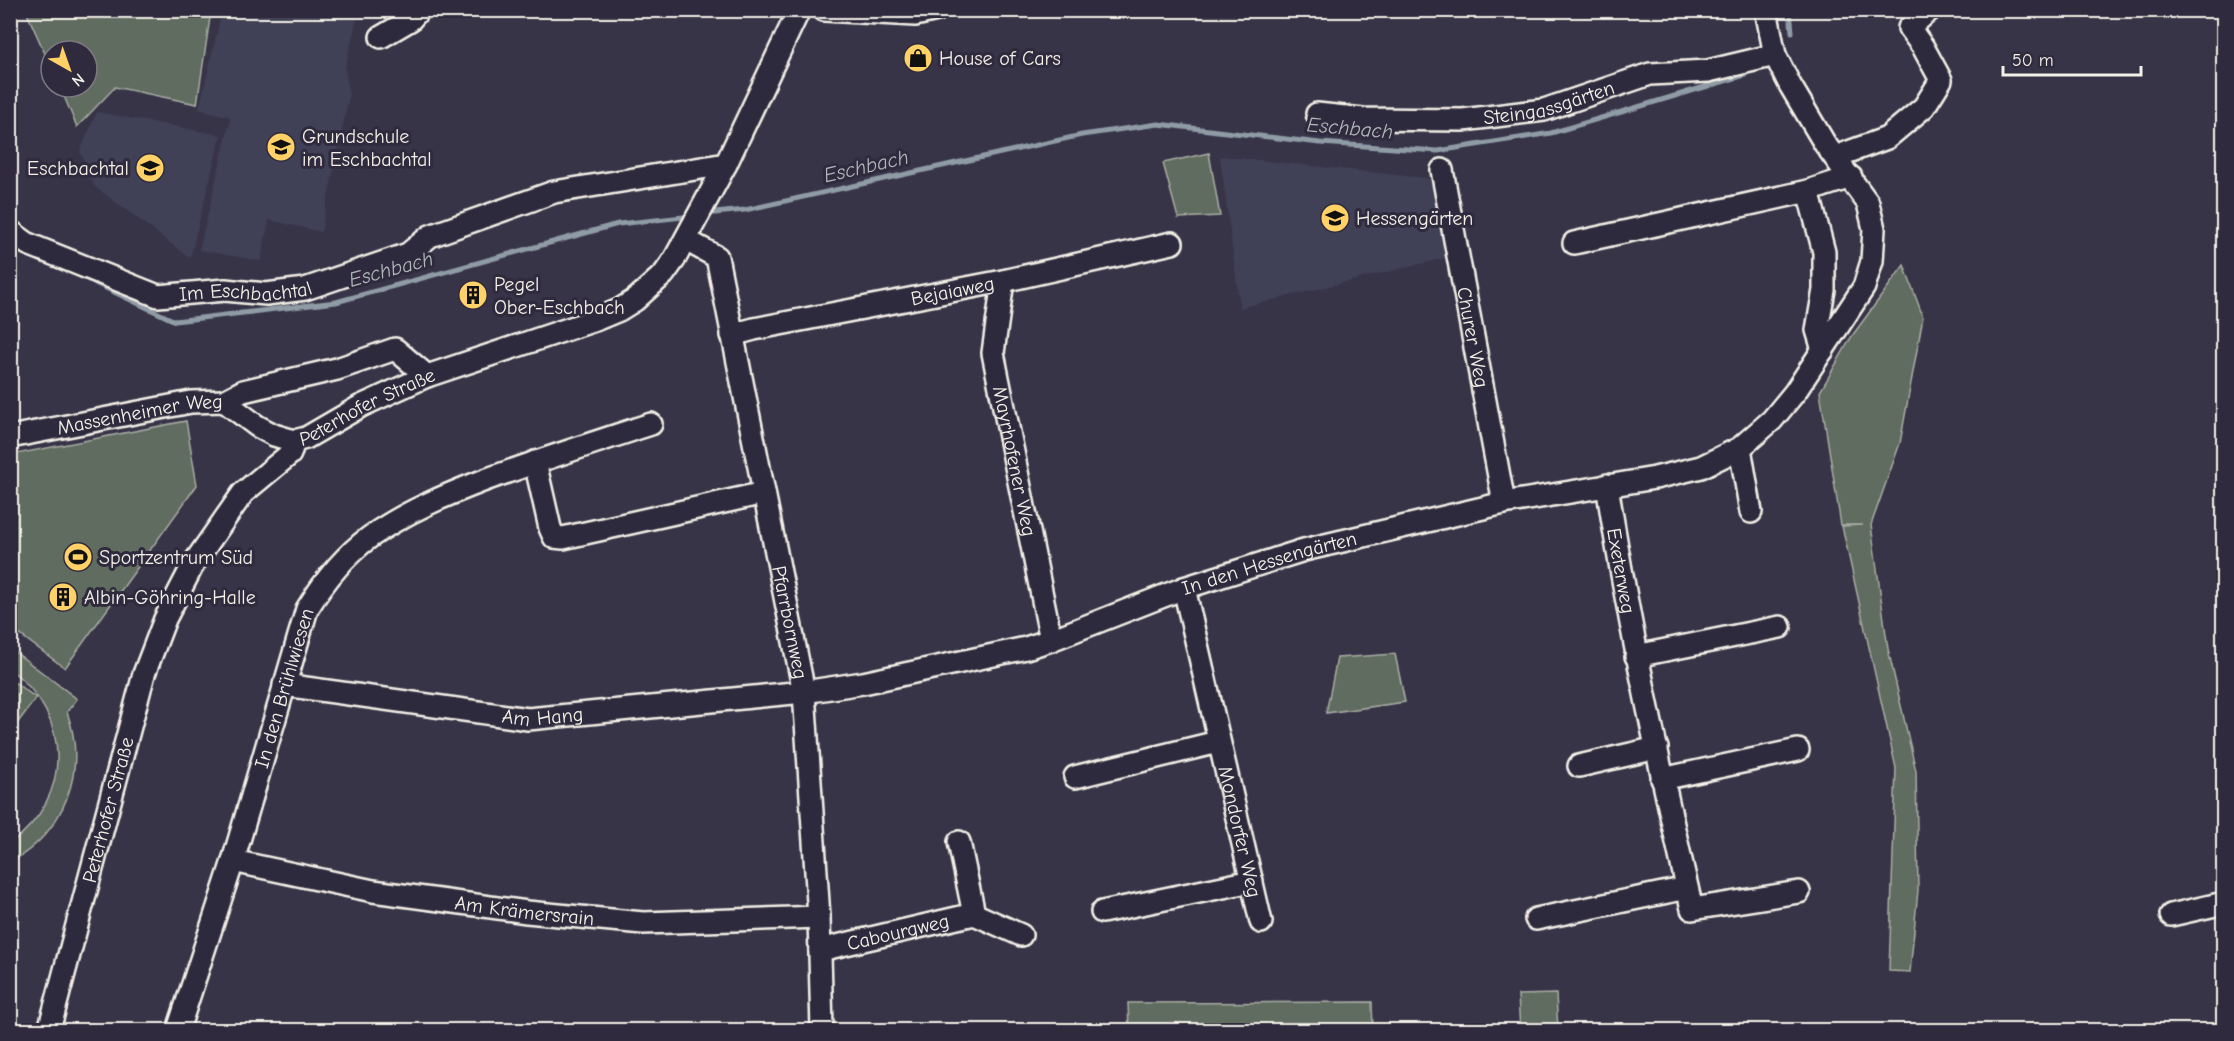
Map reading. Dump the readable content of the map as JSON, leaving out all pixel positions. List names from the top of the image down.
{
  "streets": {
    "street": [
      "Steingassgärten",
      "Im Eschbachtal",
      "Bejaiaweg",
      "Churer Weg",
      "Peterhofer Straße",
      "Massenheimer Weg",
      "Mayrhofener Weg",
      "In den Hessengärten",
      "Exeterweg",
      "Pfarrbornweg",
      "In den Brühlwiesen",
      "Am Hang",
      "Mondorfer Weg",
      "Am Krämersrain",
      "Cabourgweg"
    ]
  },
  "crossings": [
    ["Steingassgärten", "In den Hessengärten"],
    ["Im Eschbachtal", "Peterhofer Straße"],
    ["Bejaiaweg", "Mayrhofener Weg"],
    ["Bejaiaweg", "Pfarrbornweg"],
    ["Churer Weg", "In den Hessengärten"],
    ["Peterhofer Straße", "Massenheimer Weg"],
    ["Peterhofer Straße", "Pfarrbornweg"],
    ["Mayrhofener Weg", "In den Hessengärten"],
    ["In den Hessengärten", "Exeterweg"],
    ["In den Hessengärten", "Pfarrbornweg"],
    ["In den Hessengärten", "Am Hang"],
    ["In den Hessengärten", "Mondorfer Weg"],
    ["Pfarrbornweg", "Am Hang"],
    ["Pfarrbornweg", "Am Krämersrain"],
    ["Pfarrbornweg", "Cabourgweg"],
    ["In den Brühlwiesen", "Am Hang"],
    ["In den Brühlwiesen", "Am Krämersrain"]
  ],
  "water": ["Eschbach"],
  "places": {
    "shop": ["House of Cars"],
    "school or university": ["Grundschule im Eschbachtal", "Eschbachtal", "Hessengärten"],
    "building": ["Pegel Ober-Eschbach", "Albin-Göhring-Halle"],
    "sports": ["Sportzentrum Süd"]
  },
  "scale_bar": "50 m",
  "north": "bottom right"
}
